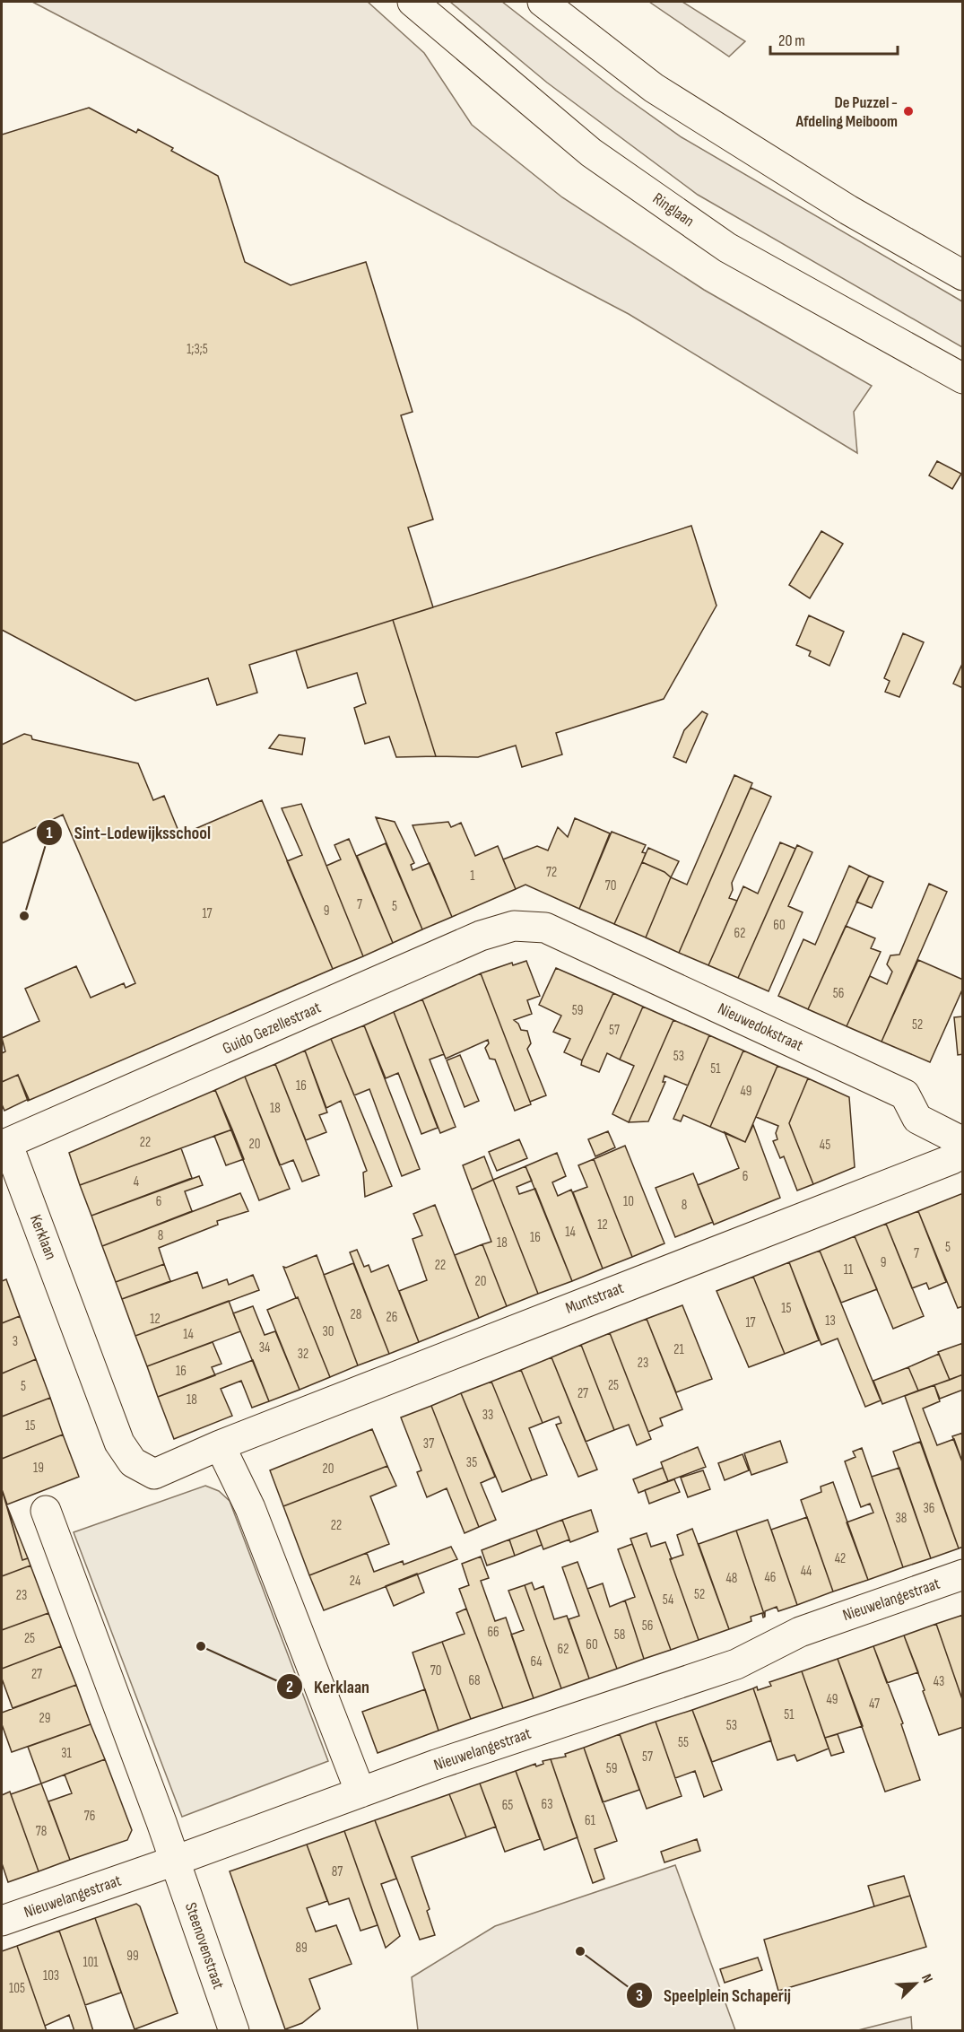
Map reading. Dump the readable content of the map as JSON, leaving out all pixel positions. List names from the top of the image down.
{
  "streets": {
    "street": [
      "Ringlaan",
      "Nieuwedokstraat",
      "Guido Gezellestraat",
      "Kerklaan",
      "Muntstraat",
      "Nieuwelangestraat",
      "Steenovenstraat"
    ]
  },
  "crossings": [
    ["Nieuwedokstraat", "Guido Gezellestraat"],
    ["Nieuwedokstraat", "Muntstraat"],
    ["Guido Gezellestraat", "Kerklaan"],
    ["Kerklaan", "Muntstraat"],
    ["Nieuwelangestraat", "Steenovenstraat"]
  ],
  "places": [
    "De Puzzel - Afdeling Meiboom",
    "Sint-Lodewijksschool",
    "Kerklaan",
    "Speelplein Schaperij"
  ],
  "house_numbers": [
    "1;3;5",
    "72",
    "1",
    "70",
    "7",
    "5",
    "9",
    "17",
    "60",
    "62",
    "56",
    "59",
    "52",
    "57",
    "53",
    "51",
    "16",
    "49",
    "18",
    "22",
    "20",
    "45",
    "6",
    "4",
    "6",
    "10",
    "8",
    "12",
    "14",
    "8",
    "16",
    "18",
    "5",
    "7",
    "9",
    "22",
    "11",
    "20",
    "15",
    "28",
    "26",
    "12",
    "13",
    "17",
    "30",
    "14",
    "3",
    "34",
    "21",
    "32",
    "23",
    "16",
    "25",
    "5",
    "27",
    "18",
    "33",
    "15",
    "37",
    "35",
    "19",
    "20",
    "36",
    "38",
    "22",
    "42",
    "44",
    "46",
    "48",
    "24",
    "52",
    "23",
    "54",
    "56",
    "66",
    "58",
    "25",
    "60",
    "62",
    "64",
    "70",
    "27",
    "68",
    "43",
    "49",
    "47",
    "51",
    "29",
    "53",
    "55",
    "31",
    "57",
    "59",
    "63",
    "65",
    "76",
    "61",
    "78",
    "87",
    "89",
    "99",
    "101",
    "103",
    "105"
  ],
  "scale_bar": "20 m",
  "north": "top right"
}
